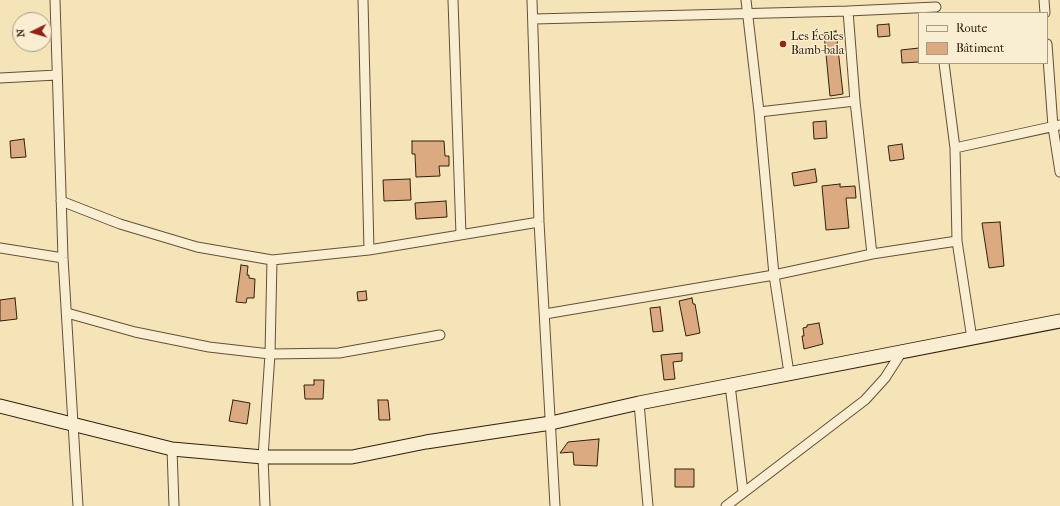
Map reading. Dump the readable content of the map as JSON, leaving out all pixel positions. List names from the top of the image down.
{
  "places": ["Les Écoles Bamb-bala"],
  "legend": ["Route", "Bâtiment"],
  "north": "left"
}
